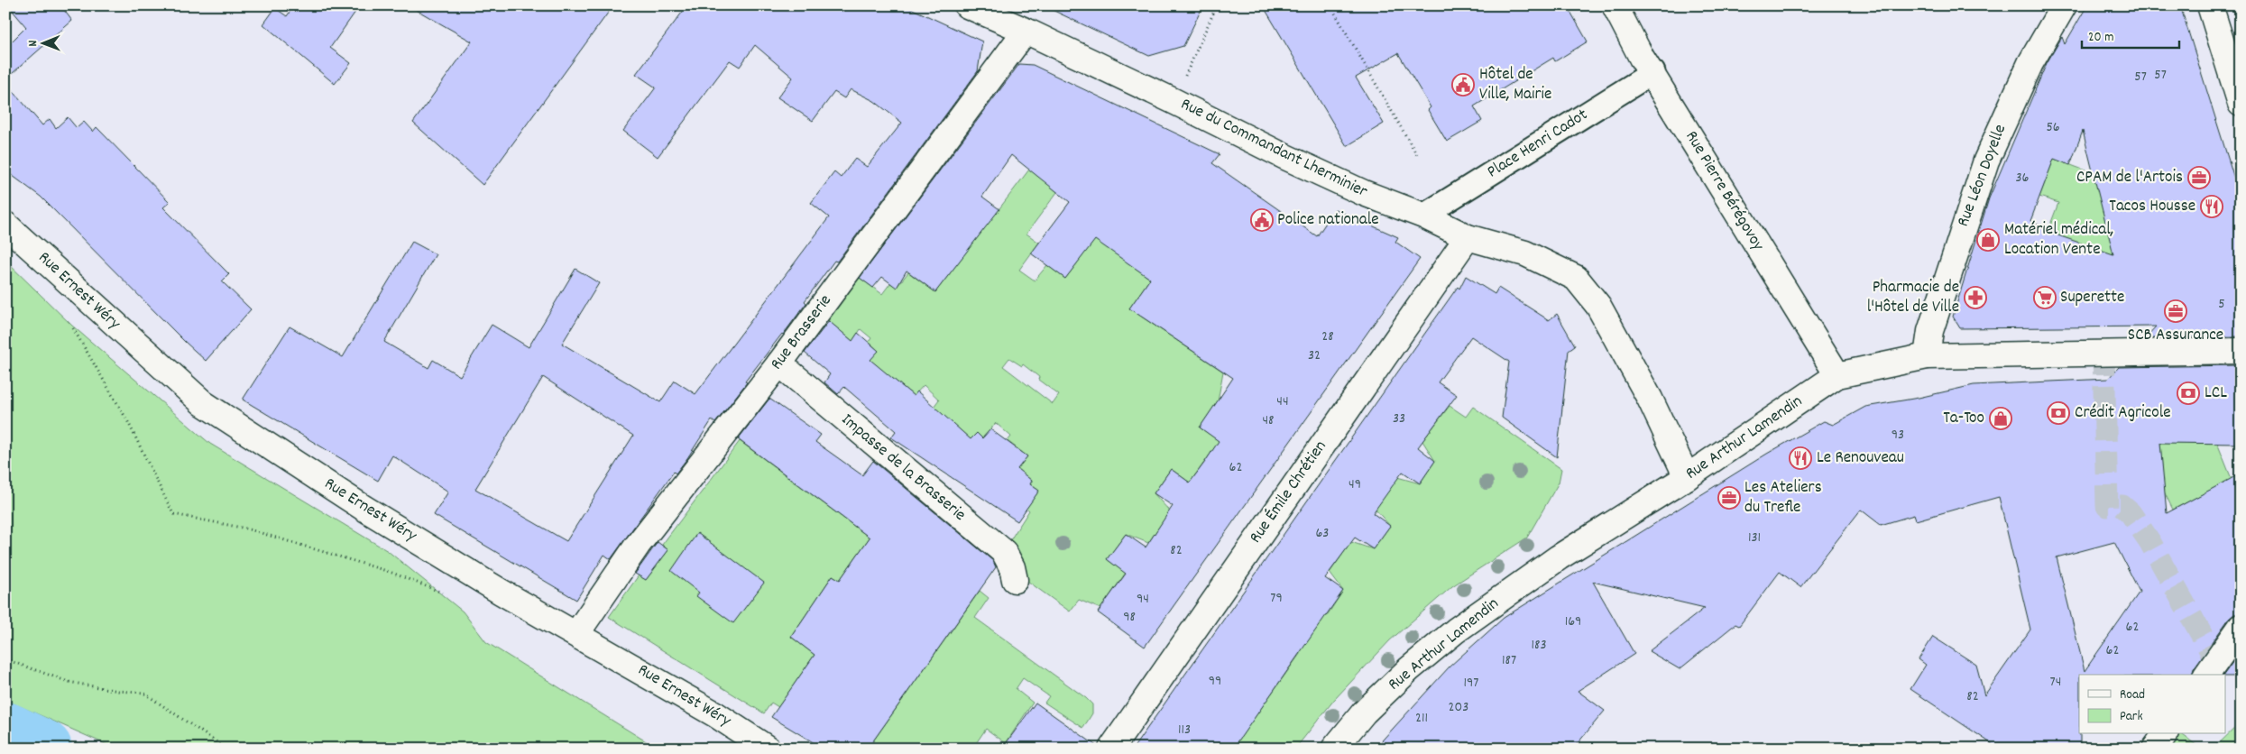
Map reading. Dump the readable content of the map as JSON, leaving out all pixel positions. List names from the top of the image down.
{
  "streets": {
    "street": [
      "Place Henri Cadot",
      "Rue du Commandant Lherminier",
      "Rue Léon Doyelle",
      "Rue Pierre Bérégovoy",
      "Rue Ernest Wéry",
      "Rue Brasserie",
      "Rue Arthur Lamendin",
      "Impasse de la Brasserie",
      "Rue Émile Chrétien"
    ]
  },
  "crossings": [
    ["Place Henri Cadot", "Rue du Commandant Lherminier"],
    ["Place Henri Cadot", "Rue Pierre Bérégovoy"],
    ["Rue du Commandant Lherminier", "Rue Brasserie"],
    ["Rue du Commandant Lherminier", "Rue Arthur Lamendin"],
    ["Rue du Commandant Lherminier", "Rue Émile Chrétien"],
    ["Rue Léon Doyelle", "Rue Arthur Lamendin"],
    ["Rue Pierre Bérégovoy", "Rue Arthur Lamendin"],
    ["Rue Ernest Wéry", "Rue Brasserie"],
    ["Rue Brasserie", "Impasse de la Brasserie"]
  ],
  "places": {
    "public building": ["Hôtel de Ville, Mairie", "Police nationale"],
    "office": ["CPAM de l'Artois", "SCB Assurance", "Les Ateliers du Trefle"],
    "restaurant": ["Tacos Housse", "Le Renouveau"],
    "shop": ["Matériel médical, Location Vente", "Ta-Too"],
    "pharmacy": ["Pharmacie de l'Hôtel de Ville"],
    "supermarket": ["Superette"],
    "bank": ["LCL", "Crédit Agricole"]
  },
  "house_numbers": [
    "57",
    "57",
    "56",
    "36",
    "5",
    "28",
    "32",
    "44",
    "33",
    "48",
    "93",
    "62",
    "49",
    "63",
    "131",
    "82",
    "79",
    "94",
    "98",
    "169",
    "62",
    "183",
    "62",
    "187",
    "99",
    "74",
    "197",
    "82",
    "203",
    "211",
    "113"
  ],
  "legend": ["Road", "Park"],
  "scale_bar": "20 m",
  "north": "left"
}
